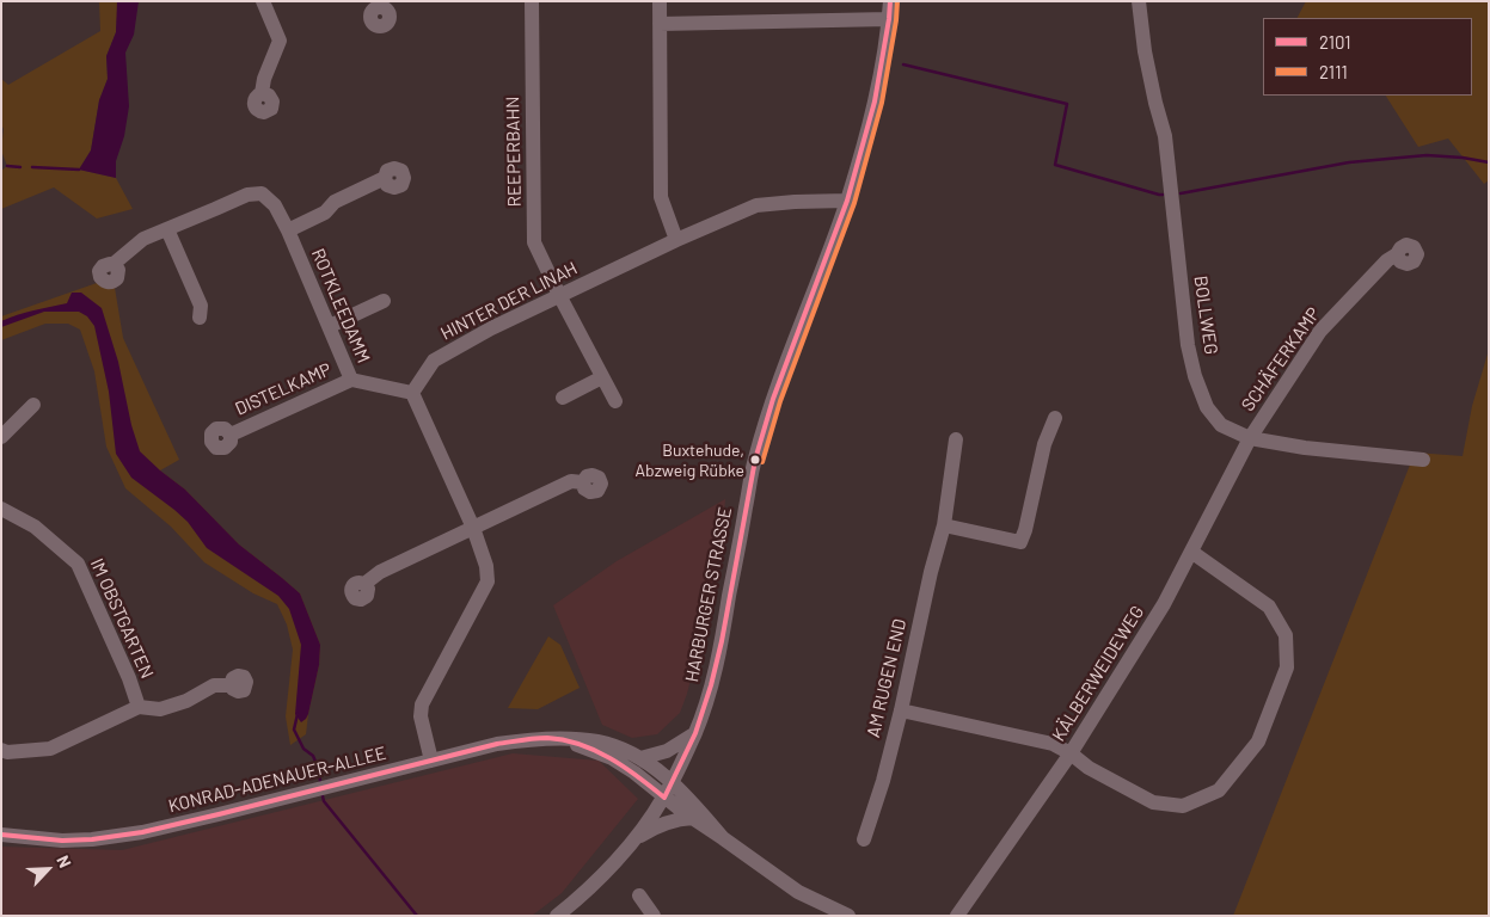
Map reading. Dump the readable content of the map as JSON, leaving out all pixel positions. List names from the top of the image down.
{
  "streets": {
    "street": [
      "REEPERBAHN",
      "HINTER DER LINAH",
      "ROTKLEEDAMM",
      "BOLLWEG",
      "SCHÄFERKAMP",
      "DISTELKAMP",
      "HARBURGER STRASSE",
      "IM OBSTGARTEN",
      "KÄLBERWEIDEWEG",
      "AM RUGEN END",
      "KONRAD-ADENAUER-ALLEE"
    ]
  },
  "crossings": [
    ["REEPERBAHN", "HINTER DER LINAH"],
    ["HINTER DER LINAH", "ROTKLEEDAMM"],
    ["HINTER DER LINAH", "HARBURGER STRASSE"],
    ["ROTKLEEDAMM", "DISTELKAMP"],
    ["BOLLWEG", "SCHÄFERKAMP"],
    ["BOLLWEG", "KÄLBERWEIDEWEG"],
    ["SCHÄFERKAMP", "KÄLBERWEIDEWEG"],
    ["HARBURGER STRASSE", "KONRAD-ADENAUER-ALLEE"]
  ],
  "places": ["Buxtehude, Abzweig Rübke"],
  "lines": ["transit line 2101", "transit line 2111"],
  "legend": ["2101", "2111"],
  "north": "top right"
}
